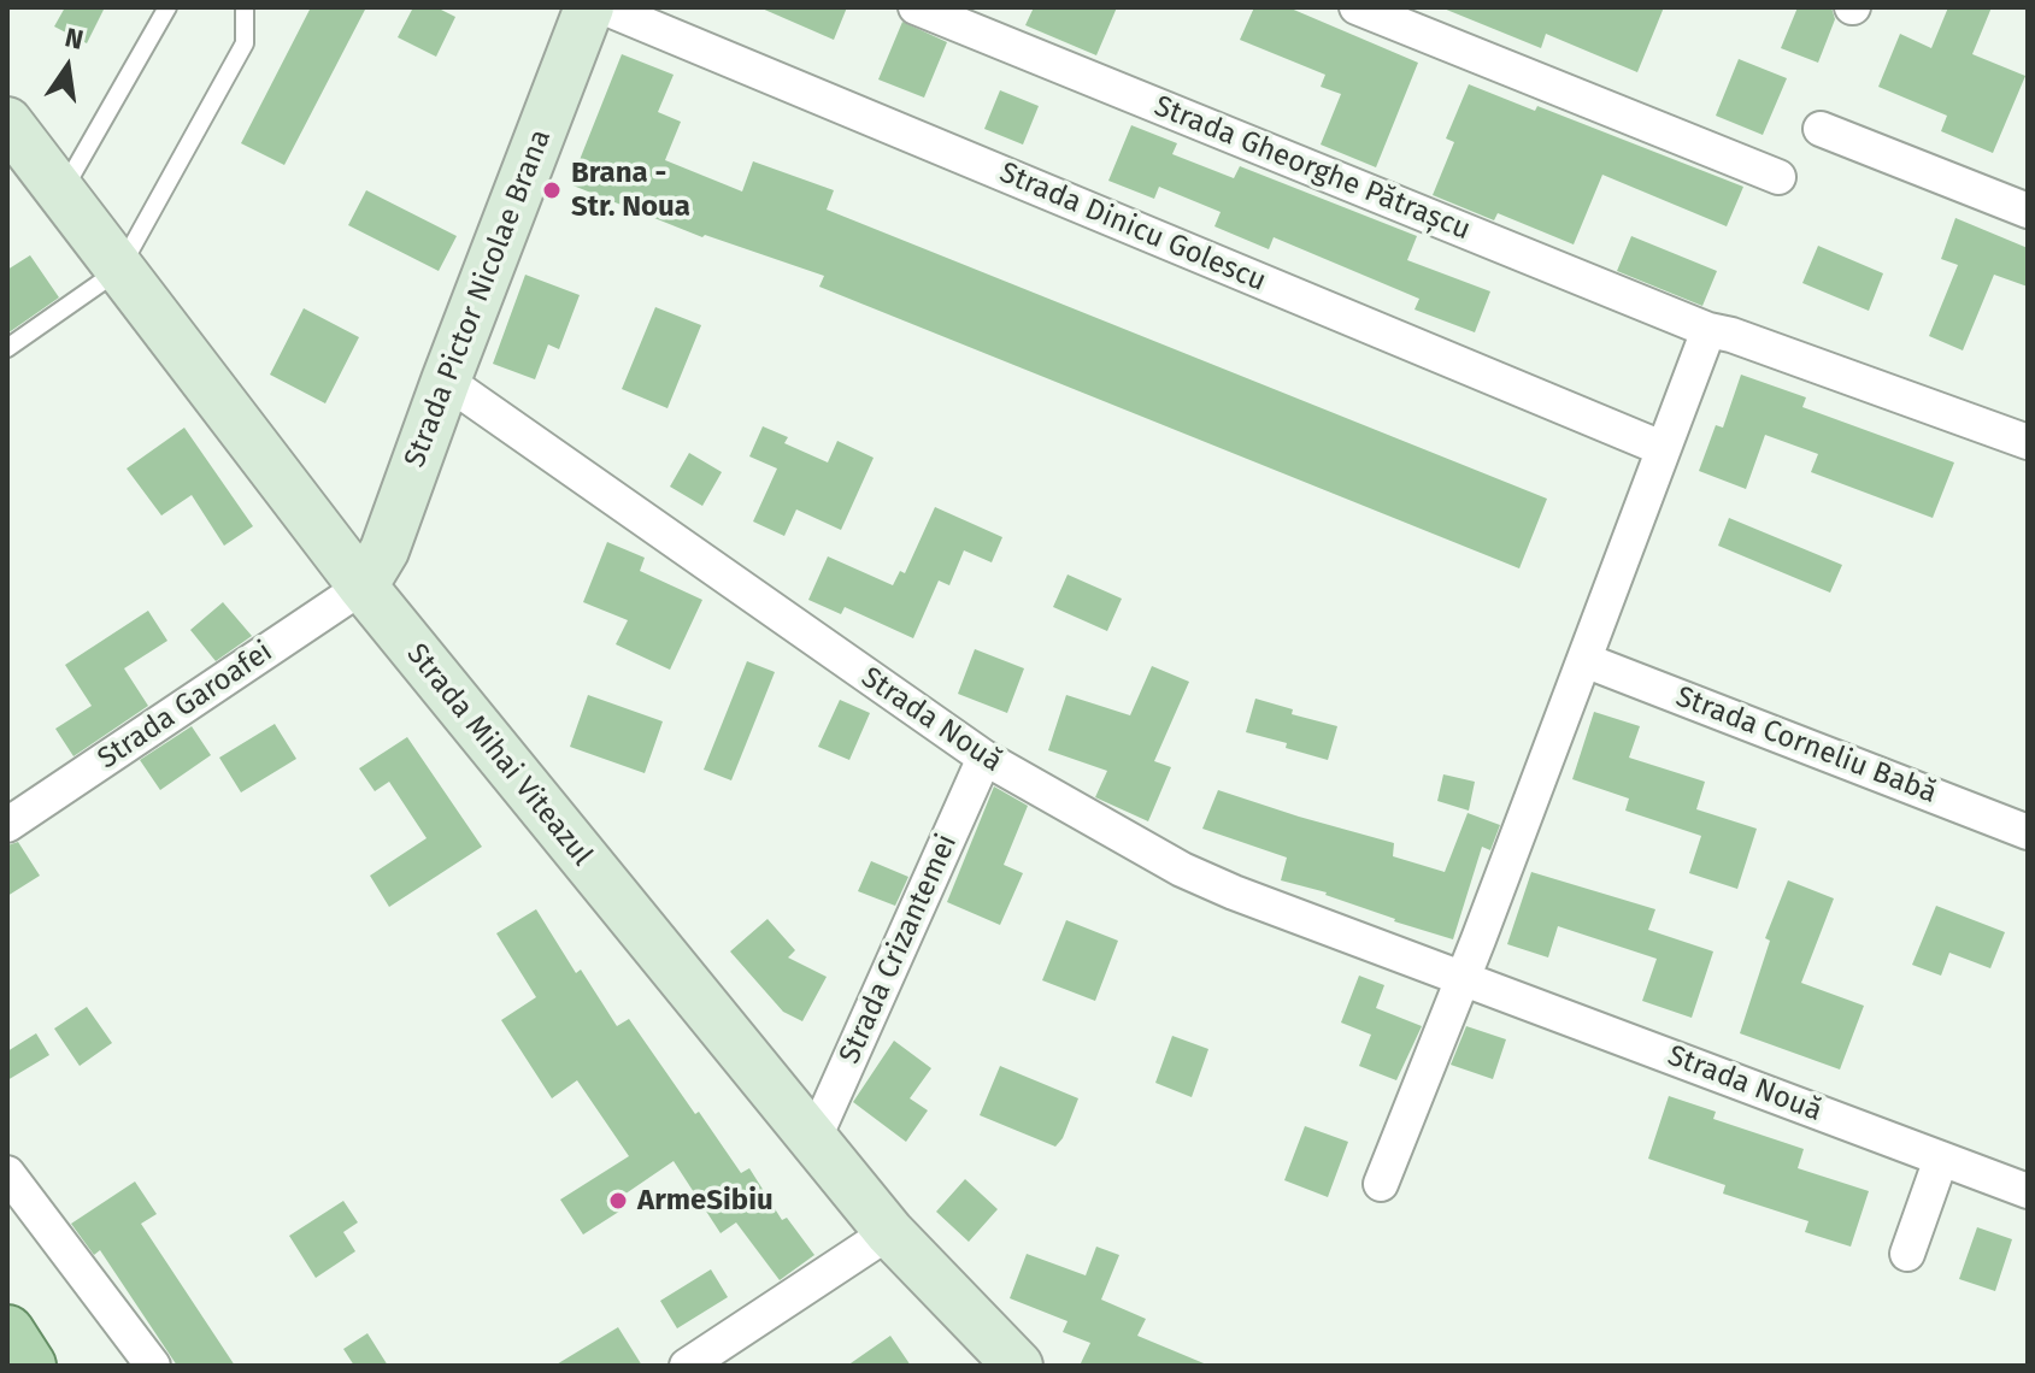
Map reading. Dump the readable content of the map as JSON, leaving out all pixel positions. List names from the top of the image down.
{
  "streets": {
    "main road": ["Strada Pictor Nicolae Brana", "Strada Mihai Viteazul"],
    "street": [
      "Strada Gheorghe Pătrașcu",
      "Strada Dinicu Golescu",
      "Strada Garoafei",
      "Strada Nouă",
      "Strada Corneliu Babă",
      "Strada Crizantemei"
    ]
  },
  "crossings": [
    ["Strada Pictor Nicolae Brana", "Strada Garoafei"],
    ["Strada Pictor Nicolae Brana", "Strada Nouă"],
    ["Strada Pictor Nicolae Brana", "Strada Mihai Viteazul"],
    ["Strada Garoafei", "Strada Mihai Viteazul"],
    ["Strada Nouă", "Strada Crizantemei"],
    ["Strada Mihai Viteazul", "Strada Crizantemei"]
  ],
  "places": ["Brana - Str. Noua", "ArmeSibiu"],
  "north": "top"
}
